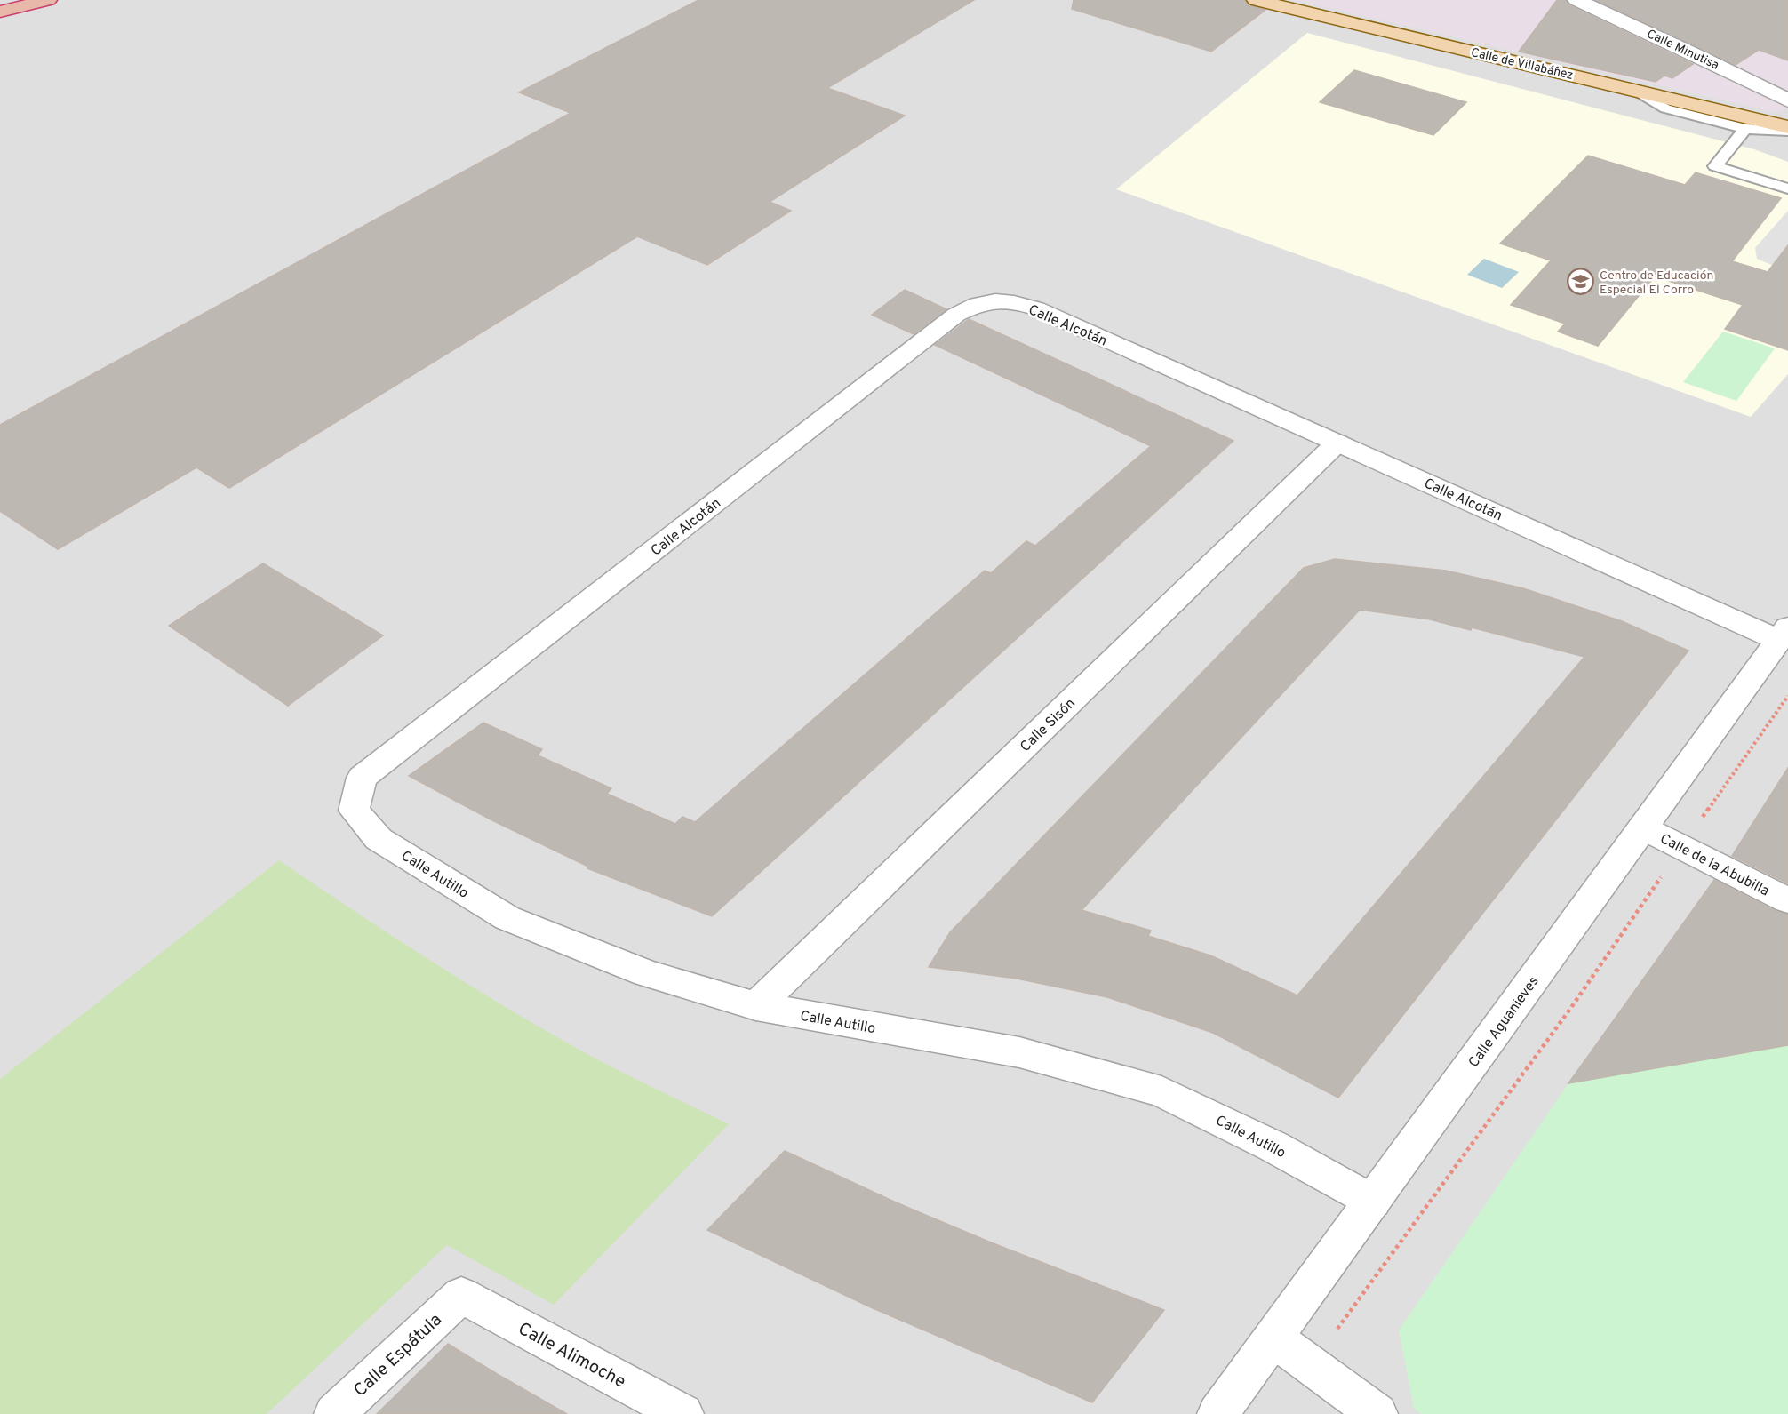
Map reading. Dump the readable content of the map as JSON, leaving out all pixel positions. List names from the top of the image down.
{
  "streets": {
    "main road": ["Calle de Villabáñez"],
    "street": [
      "Calle Minutisa",
      "Calle Alcotán",
      "Calle Sisón",
      "Calle de la Abubilla",
      "Calle Autillo",
      "Calle Aguanieves",
      "Calle Espátula",
      "Calle Alimoche"
    ]
  },
  "crossings": [
    ["Calle Alcotán", "Calle Sisón"],
    ["Calle Alcotán", "Calle Autillo"],
    ["Calle Alcotán", "Calle Aguanieves"],
    ["Calle Sisón", "Calle Autillo"],
    ["Calle de la Abubilla", "Calle Aguanieves"],
    ["Calle Autillo", "Calle Aguanieves"],
    ["Calle Espátula", "Calle Alimoche"]
  ],
  "places": {
    "school or university": ["Centro de Educación Especial El Corro"]
  }
}
